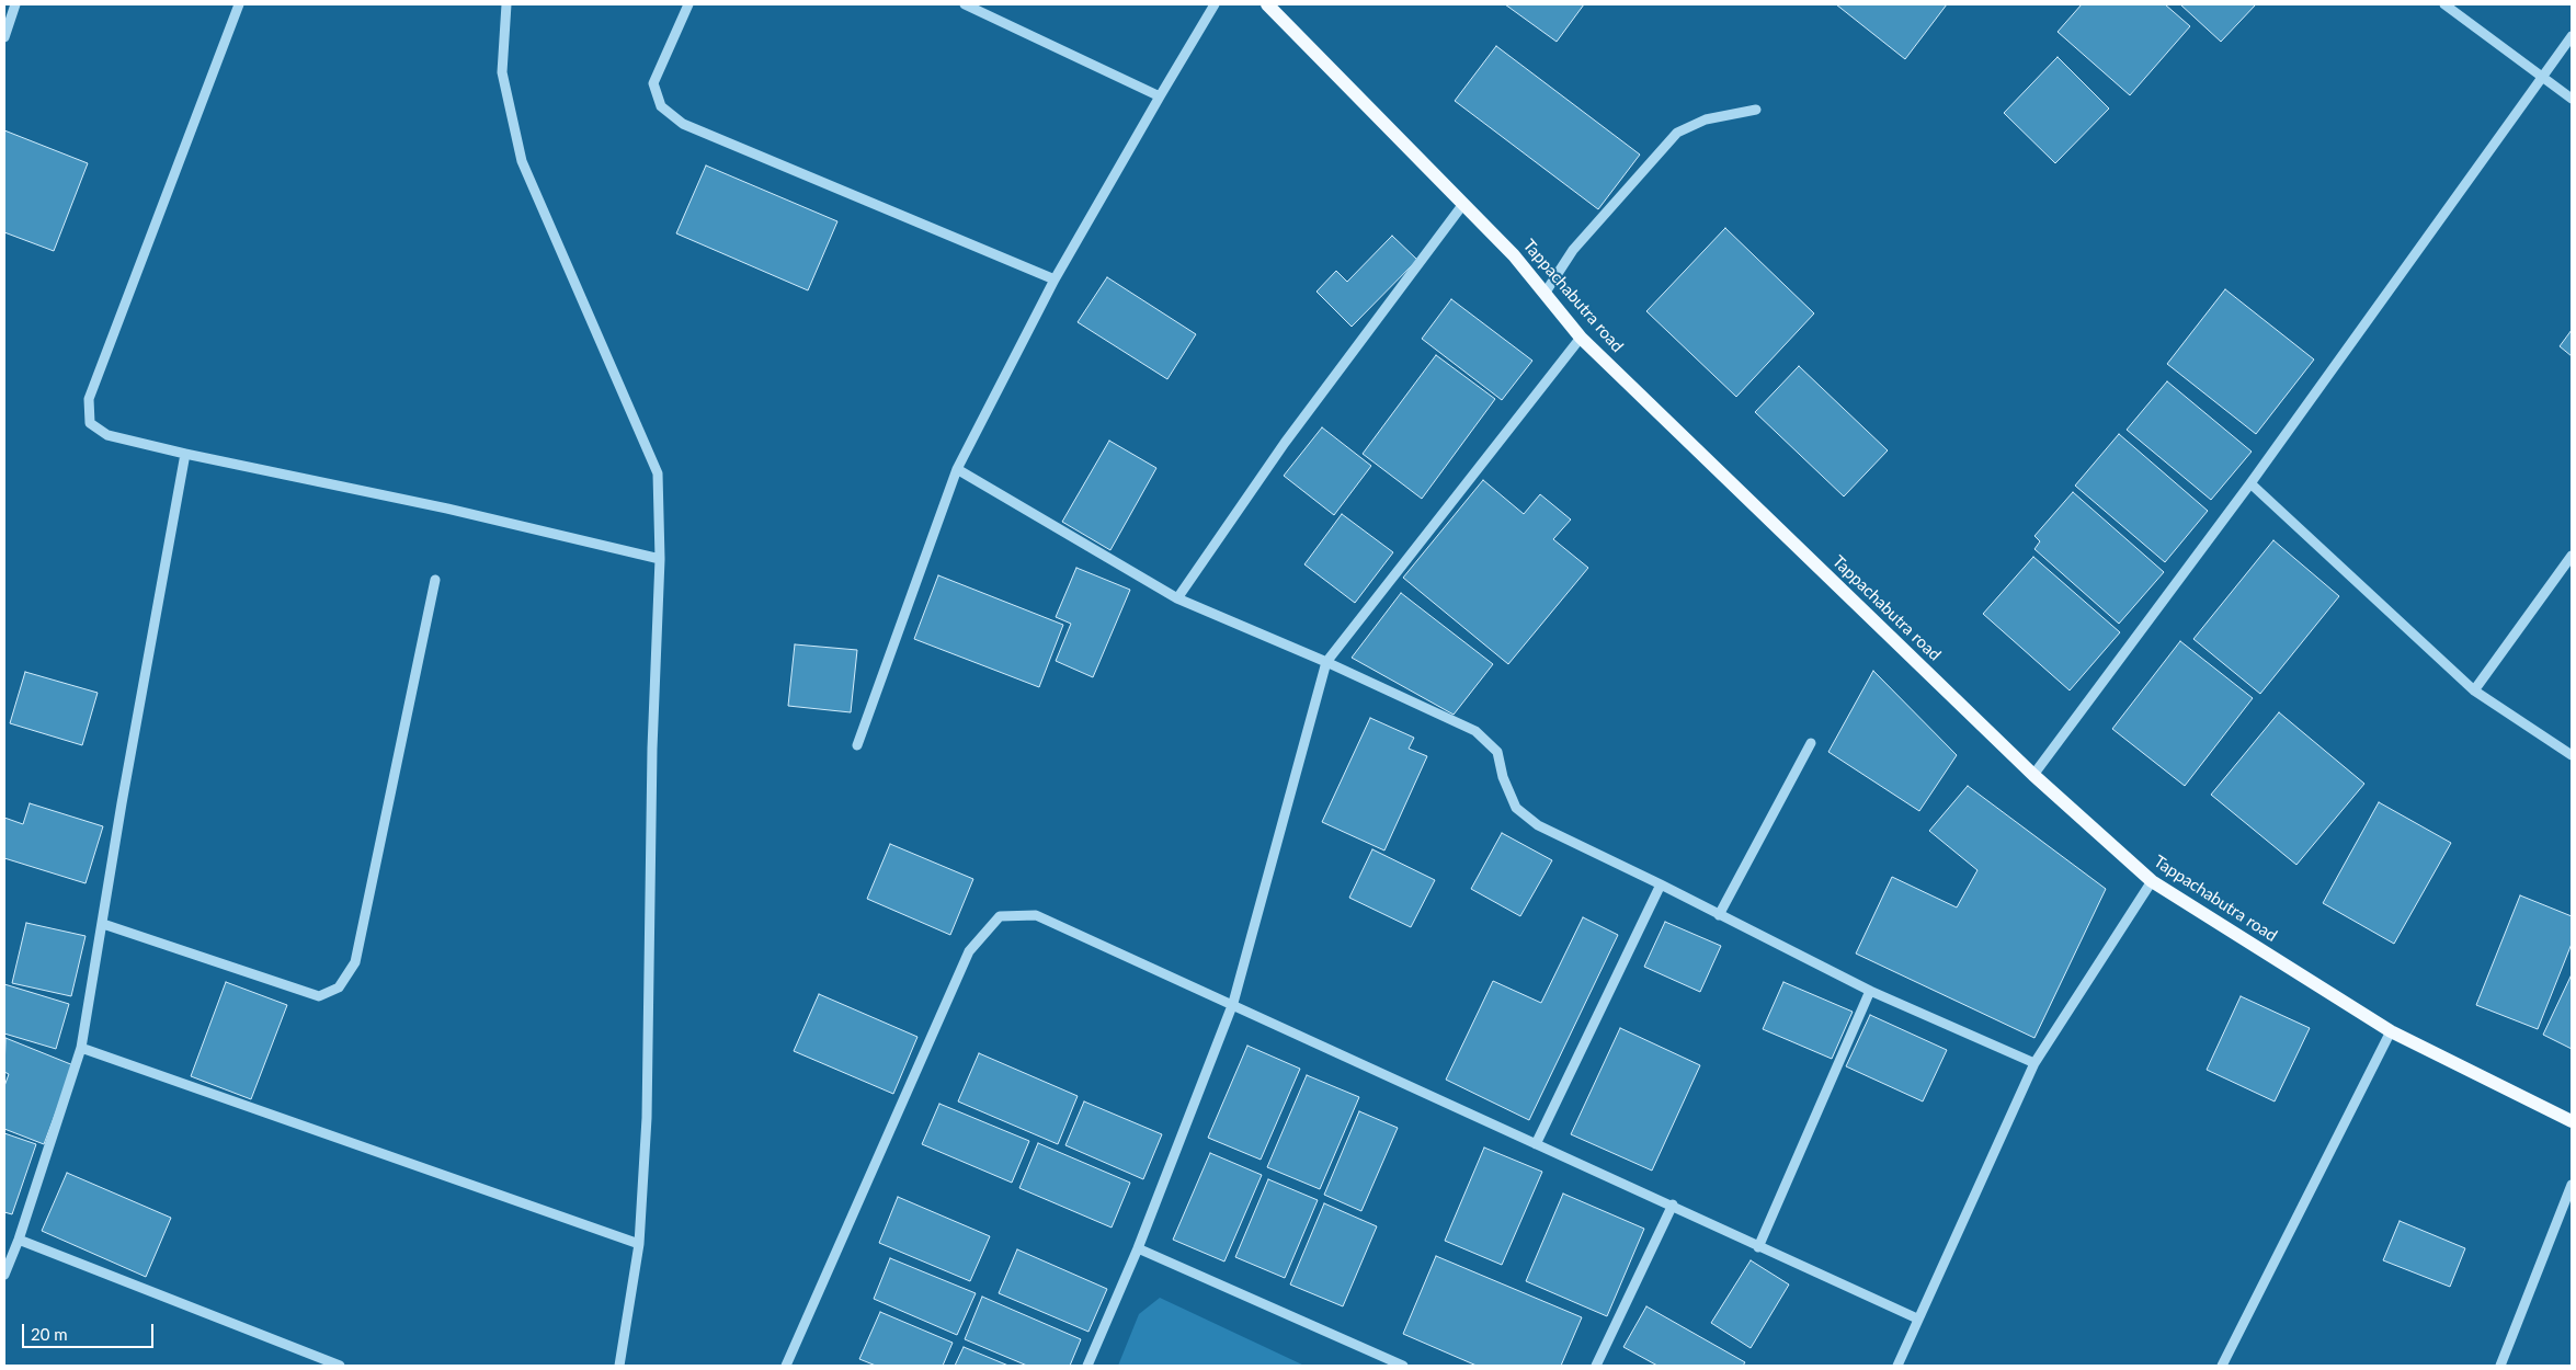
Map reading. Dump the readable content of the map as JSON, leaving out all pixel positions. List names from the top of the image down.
{
  "streets": {
    "main road": ["Tappachabutra road"]
  },
  "scale_bar": "20 m"
}
